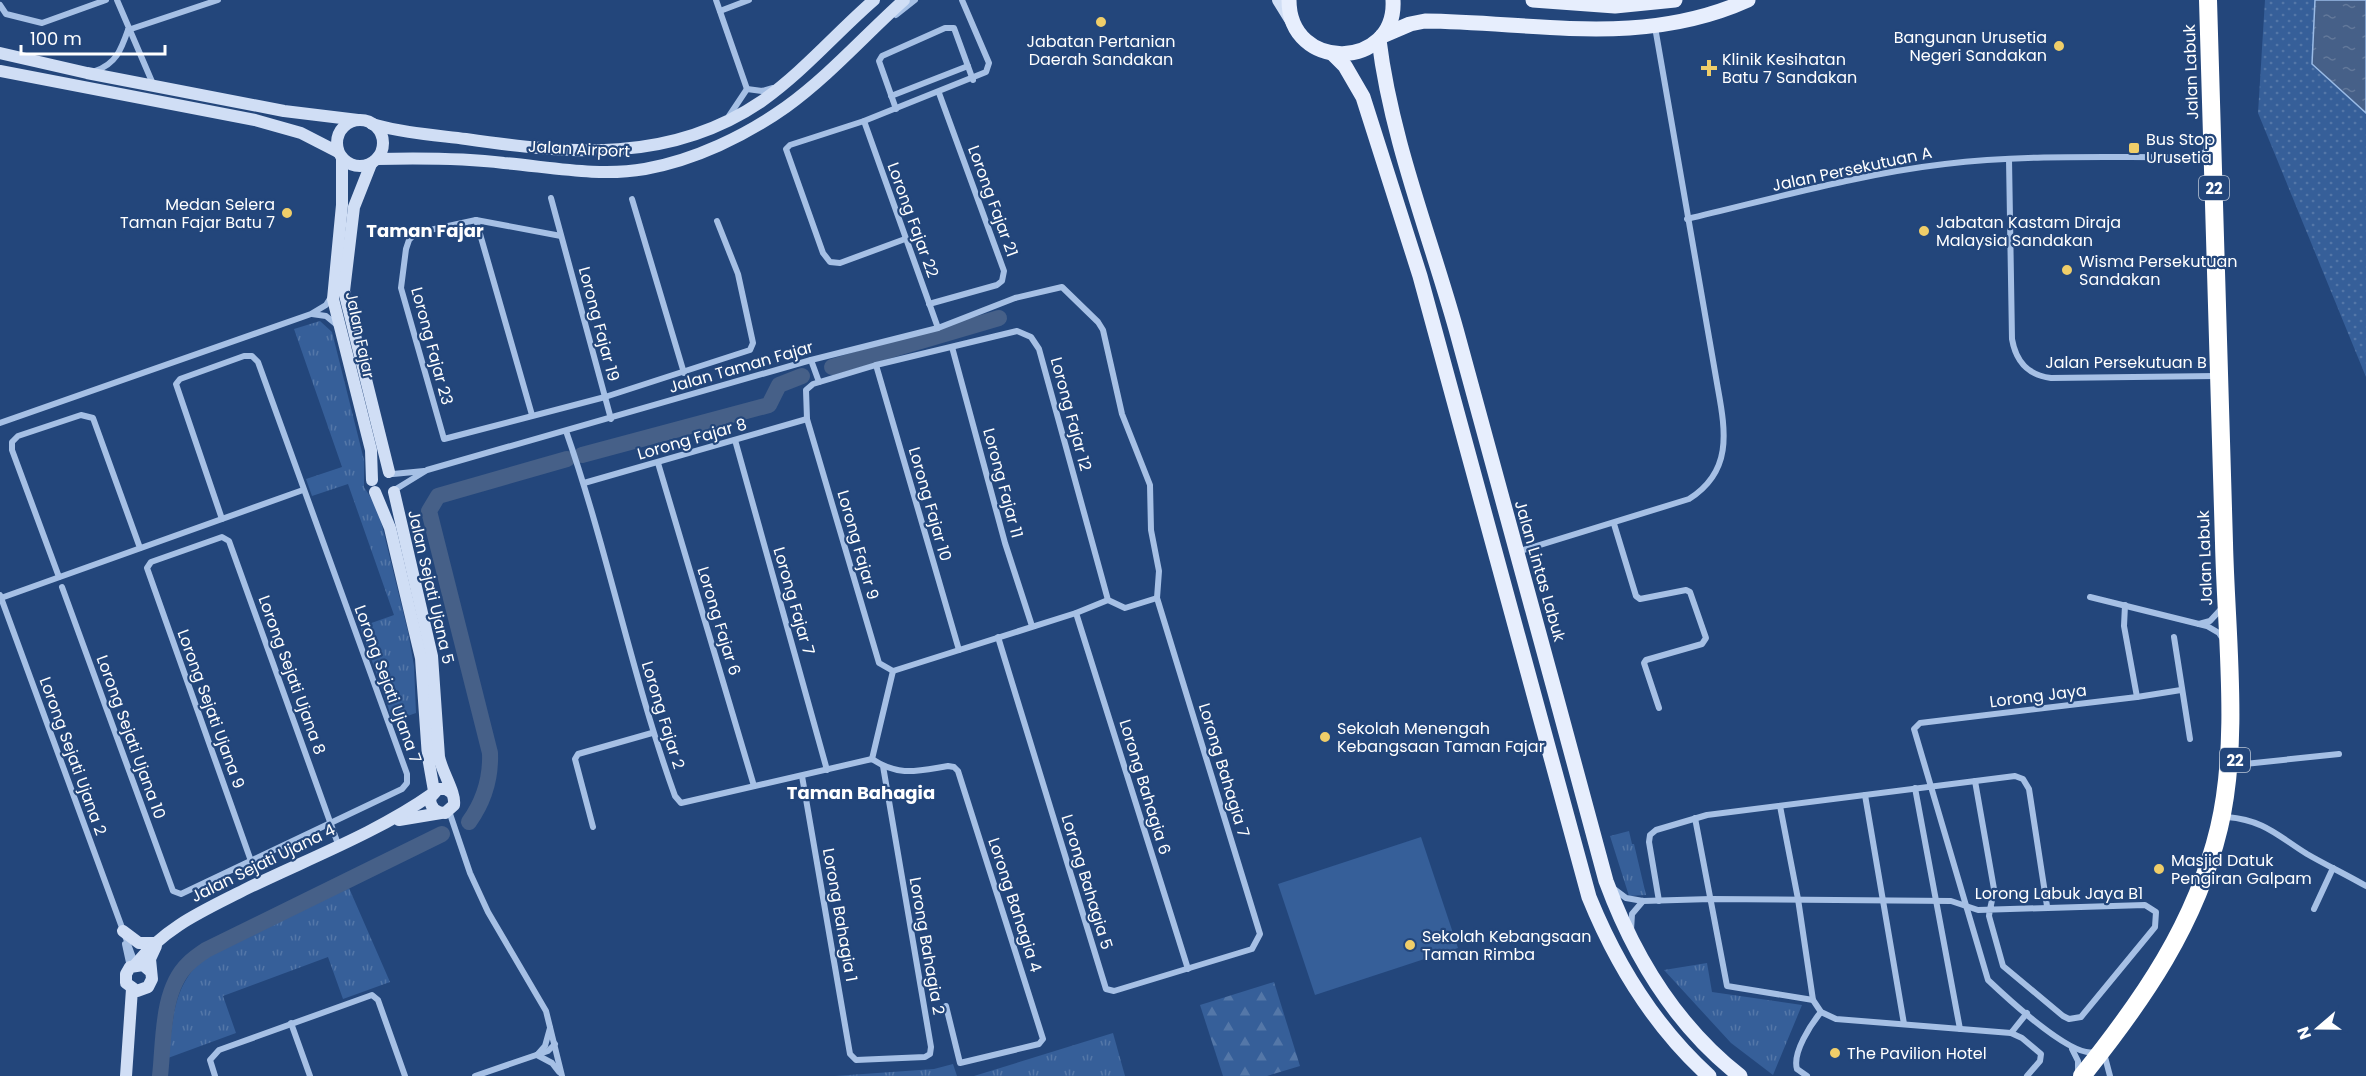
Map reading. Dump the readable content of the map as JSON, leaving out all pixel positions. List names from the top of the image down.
{
  "streets": {
    "highway": ["Jalan Labuk", "22"],
    "main road": [
      "Jalan Airport",
      "Jalan Fajar",
      "Jalan Lintas Labuk",
      "Jalan Sejati Ujana 5",
      "Jalan Sejati Ujana 4"
    ],
    "street": [
      "Jalan Persekutuan A",
      "Lorong Fajar 21",
      "Lorong Fajar 22",
      "Lorong Fajar 19",
      "Lorong Fajar 23",
      "Jalan Persekutuan B",
      "Jalan Taman Fajar",
      "Lorong Fajar 12",
      "Lorong Fajar 8",
      "Lorong Fajar 11",
      "Lorong Fajar 10",
      "Lorong Fajar 9",
      "Lorong Fajar 7",
      "Lorong Fajar 6",
      "Lorong Sejati Ujana 8",
      "Lorong Sejati Ujana 7",
      "Lorong Jaya",
      "Lorong Sejati Ujana 9",
      "Lorong Fajar 2",
      "Lorong Sejati Ujana 10",
      "Lorong Sejati Ujana 2",
      "Lorong Bahagia 7",
      "Lorong Bahagia 6",
      "Lorong Bahagia 5",
      "Lorong Labuk Jaya B1",
      "Lorong Bahagia 4",
      "Lorong Bahagia 1",
      "Lorong Bahagia 2"
    ]
  },
  "crossings": [
    ["Jalan Labuk", "Jalan Persekutuan A"],
    ["Jalan Labuk", "Jalan Persekutuan B"],
    ["Jalan Airport", "Jalan Fajar"],
    ["Jalan Persekutuan A", "Jalan Persekutuan B"],
    ["Lorong Fajar 21", "Lorong Fajar 22"],
    ["Lorong Fajar 22", "Jalan Taman Fajar"],
    ["Lorong Fajar 19", "Lorong Fajar 23"],
    ["Lorong Fajar 19", "Jalan Taman Fajar"],
    ["Jalan Fajar", "Jalan Sejati Ujana 5"],
    ["Jalan Taman Fajar", "Lorong Fajar 2"],
    ["Jalan Taman Fajar", "Lorong Bahagia 7"],
    ["Lorong Fajar 12", "Lorong Fajar 11"],
    ["Lorong Fajar 12", "Lorong Fajar 10"],
    ["Lorong Fajar 8", "Lorong Fajar 9"],
    ["Lorong Fajar 8", "Lorong Fajar 7"],
    ["Lorong Fajar 8", "Lorong Fajar 6"],
    ["Lorong Fajar 8", "Lorong Fajar 2"],
    ["Jalan Sejati Ujana 5", "Jalan Sejati Ujana 4"],
    ["Lorong Fajar 7", "Lorong Fajar 2"],
    ["Lorong Fajar 6", "Lorong Fajar 2"],
    ["Lorong Sejati Ujana 8", "Lorong Sejati Ujana 7"],
    ["Lorong Sejati Ujana 8", "Lorong Sejati Ujana 9"],
    ["Lorong Sejati Ujana 8", "Jalan Sejati Ujana 4"],
    ["Lorong Sejati Ujana 7", "Lorong Sejati Ujana 9"],
    ["Lorong Sejati Ujana 7", "Lorong Sejati Ujana 10"],
    ["Lorong Fajar 2", "Lorong Bahagia 1"],
    ["Lorong Sejati Ujana 2", "Jalan Sejati Ujana 4"],
    ["Lorong Bahagia 7", "Lorong Bahagia 5"],
    ["Lorong Bahagia 6", "Lorong Bahagia 5"],
    ["Lorong Bahagia 4", "Lorong Bahagia 2"],
    ["Lorong Bahagia 1", "Lorong Bahagia 2"]
  ],
  "districts": ["Taman Fajar", "Taman Bahagia"],
  "places": {
    "other": [
      "Jabatan Pertanian Daerah Sandakan",
      "Bangunan Urusetia Negeri Sandakan",
      "Medan Selera Taman Fajar Batu 7",
      "Jabatan Kastam Diraja Malaysia Sandakan",
      "Wisma Persekutuan Sandakan",
      "Sekolah Menengah Kebangsaan Taman Fajar",
      "Masjid Datuk Pengiran Galpam",
      "Sekolah Kebangsaan Taman Rimba",
      "The Pavilion Hotel"
    ],
    "health": ["Klinik Kesihatan Batu 7 Sandakan"],
    "transit": ["Bus Stop Urusetia"]
  },
  "scale_bar": "100 m",
  "north": "left"
}
